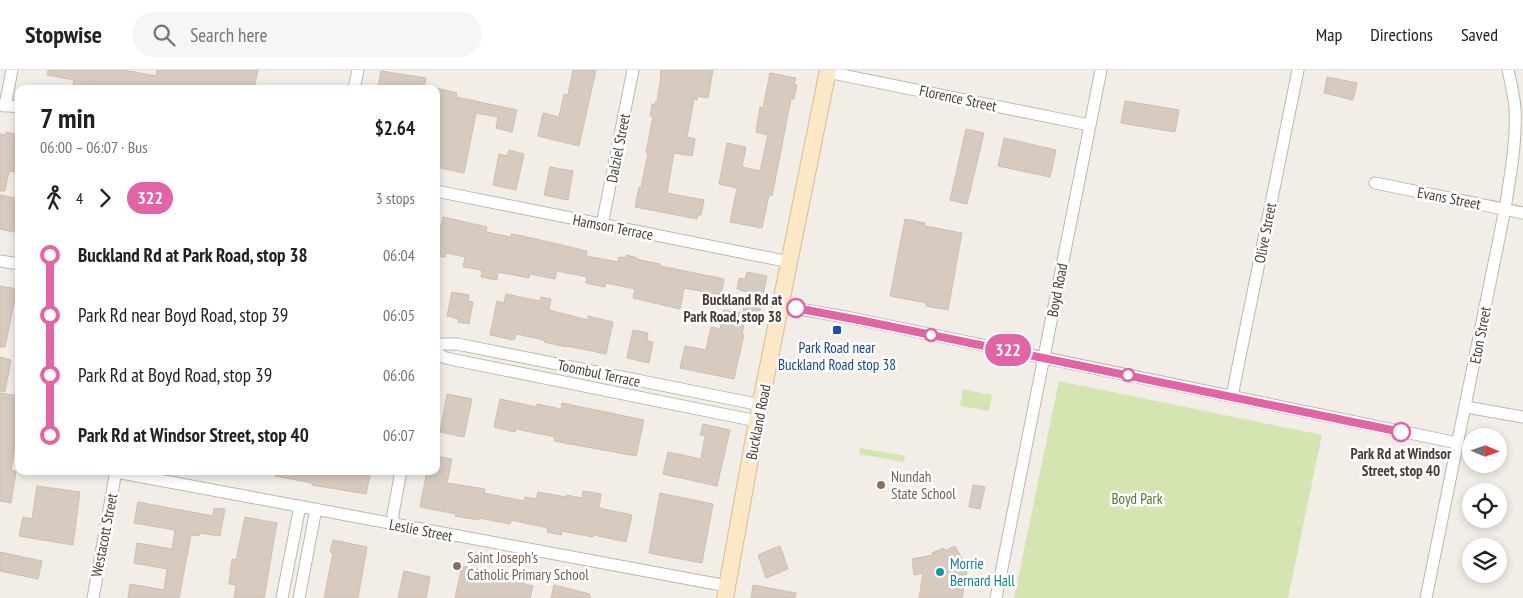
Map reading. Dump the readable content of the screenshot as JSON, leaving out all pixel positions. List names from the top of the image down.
{
  "streets": {
    "street": [
      "Florence Street",
      "Dalziel Street",
      "Evans Street",
      "Hamson Terrace",
      "Olive Street",
      "Boyd Road",
      "Eton Street",
      "Toombul Terrace",
      "Buckland Road",
      "Leslie Street",
      "Westacott Street"
    ]
  },
  "crossings": [
    ["Florence Street", "Boyd Road"],
    ["Florence Street", "Buckland Road"],
    ["Dalziel Street", "Hamson Terrace"],
    ["Evans Street", "Eton Street"],
    ["Hamson Terrace", "Buckland Road"],
    ["Toombul Terrace", "Buckland Road"],
    ["Buckland Road", "Leslie Street"]
  ],
  "parks": ["Boyd Park"],
  "places": {
    "other": [
      "Buckland Rd at Park Road, stop 38",
      "Park Rd at Windsor Street, stop 40",
      "Nundah State School",
      "Saint Joseph's Catholic Primary School",
      "Morrie Bernard Hall"
    ],
    "transit": ["Park Road near Buckland Road stop 38"]
  },
  "lines": ["bus line 322"],
  "north": "right",
  "page": {
    "header": "Stopwise",
    "search": "Search here",
    "nav": ["Map", "Directions", "Saved"],
    "on_map": "322",
    "heading": ["7 min", "06:00 – 06:07 · Bus", "$2.64"],
    "legs": ["4", "322", "3 stops"],
    "list": [
      {
        "name": "Buckland Rd at Park Road, stop 38",
        "value": "06:04"
      },
      {
        "name": "Park Rd near Boyd Road, stop 39",
        "value": "06:05"
      },
      {
        "name": "Park Rd at Boyd Road, stop 39",
        "value": "06:06"
      },
      {
        "name": "Park Rd at Windsor Street, stop 40",
        "value": "06:07"
      }
    ]
  }
}
